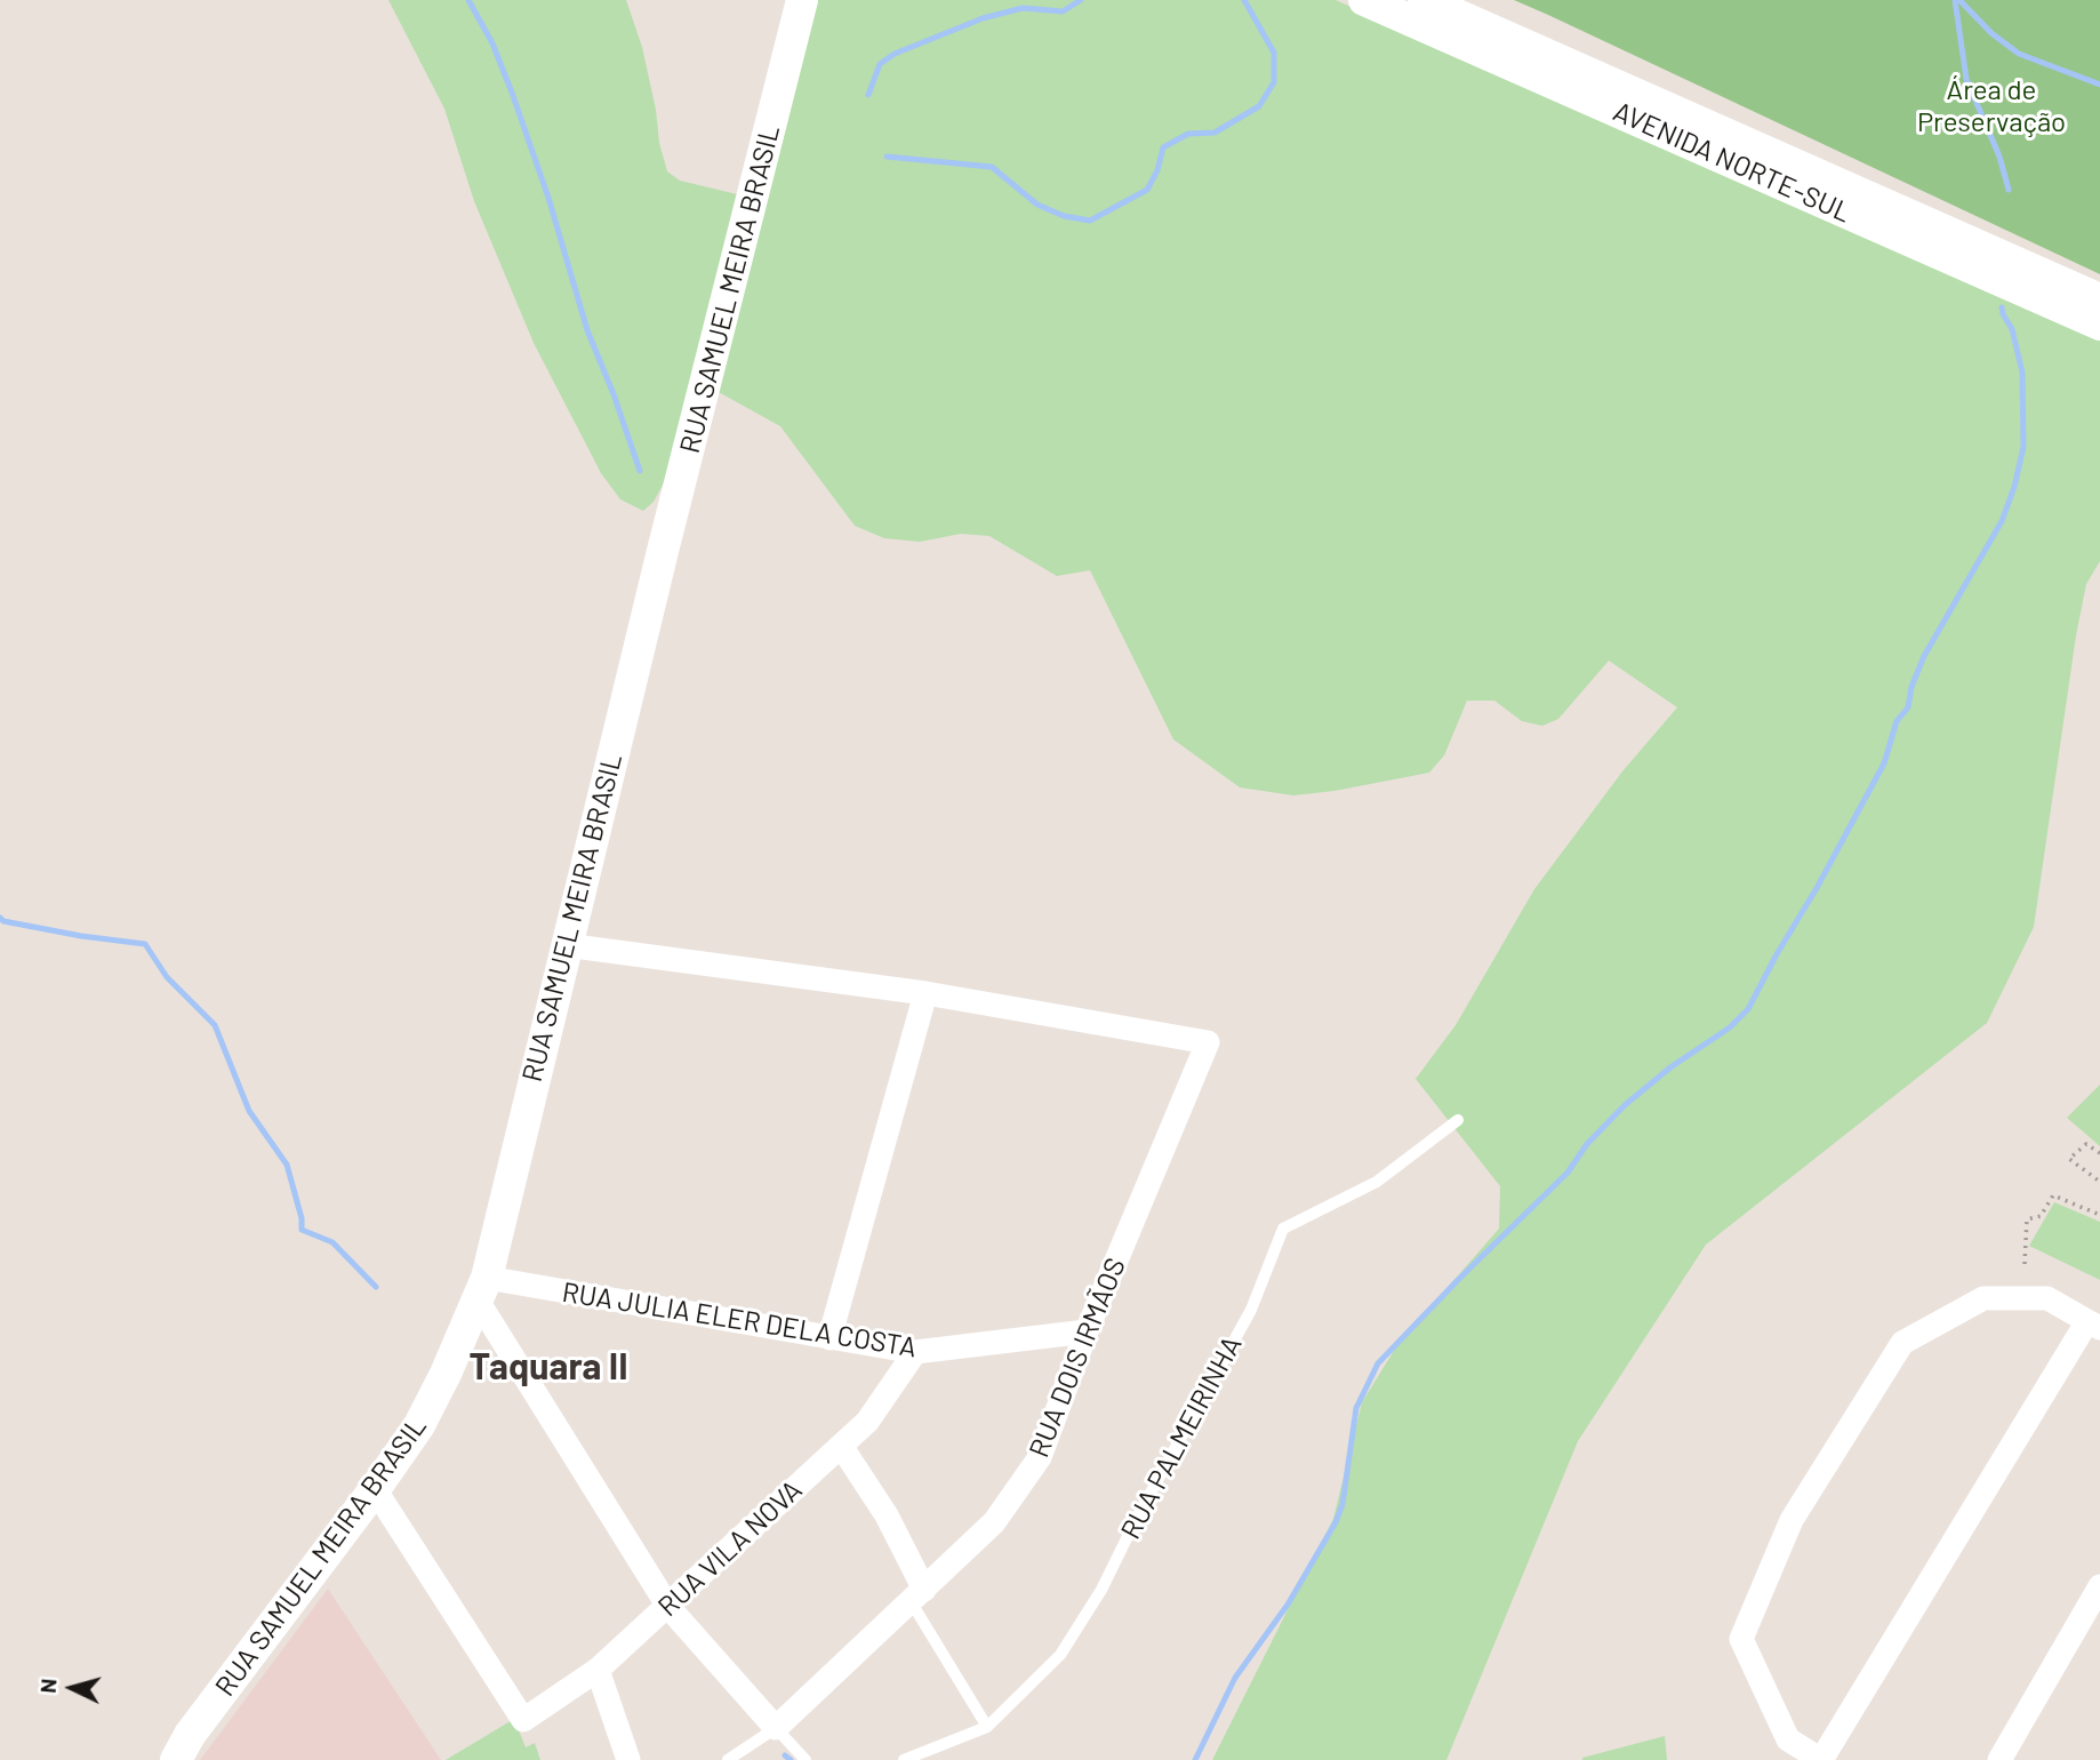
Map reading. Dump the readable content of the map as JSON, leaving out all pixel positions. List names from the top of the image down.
{
  "streets": {
    "street": [
      "AVENIDA NORTE-SUL",
      "RUA SAMUEL MEIRA BRASIL",
      "RUA JULIA ELER DELA COSTA",
      "RUA DOIS IRMÃOS",
      "RUA VILA NOVA"
    ],
    "lane": ["RUA PALMEIRINHA"]
  },
  "crossings": [
    ["RUA SAMUEL MEIRA BRASIL", "RUA JULIA ELER DELA COSTA"],
    ["RUA SAMUEL MEIRA BRASIL", "RUA VILA NOVA"],
    ["RUA JULIA ELER DELA COSTA", "RUA DOIS IRMÃOS"],
    ["RUA JULIA ELER DELA COSTA", "RUA VILA NOVA"]
  ],
  "districts": ["Taquara II"],
  "parks": ["Área de Preservação"],
  "north": "left"
}
